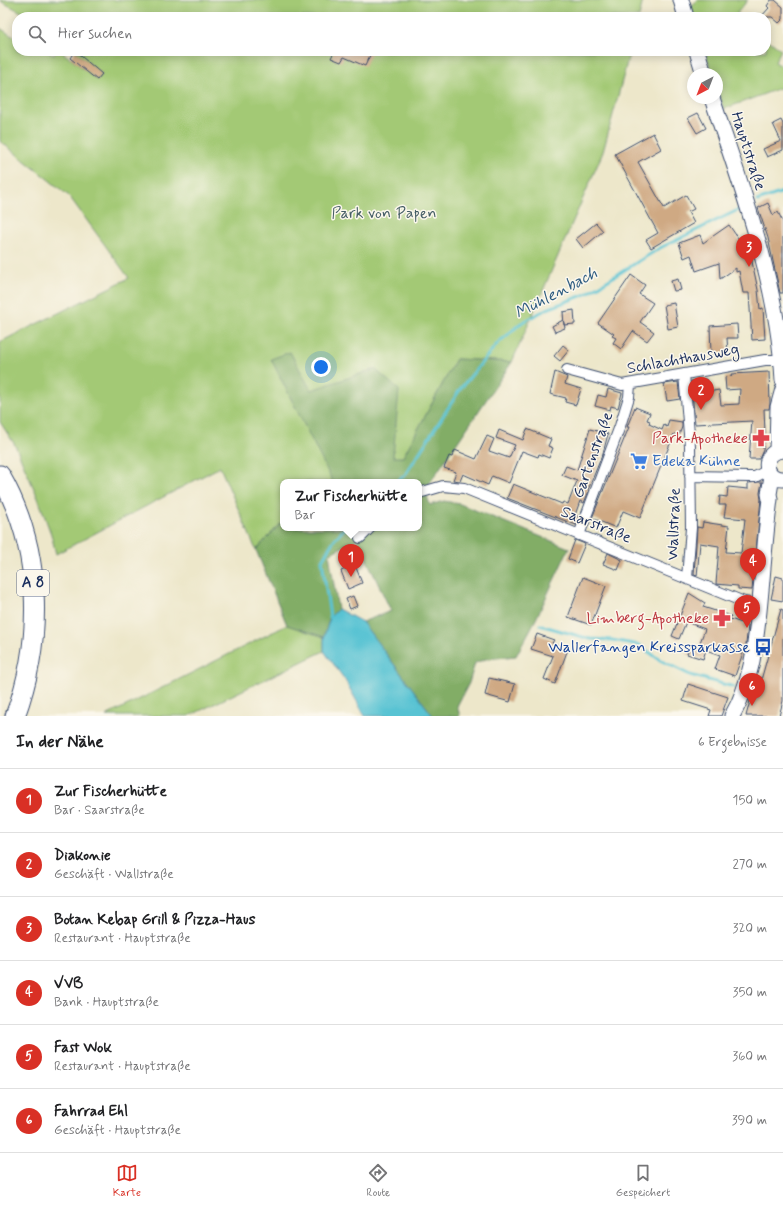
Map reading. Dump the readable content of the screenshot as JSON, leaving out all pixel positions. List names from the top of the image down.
{
  "streets": {
    "highway": ["A 8"],
    "main road": ["Hauptstraße"],
    "street": [
      "Schlachthausweg",
      "Gartenstraße",
      "Wallstraße",
      "Saarstraße"
    ]
  },
  "crossings": [
    ["Hauptstraße", "Schlachthausweg"],
    ["Schlachthausweg", "Gartenstraße"],
    ["Schlachthausweg", "Wallstraße"],
    ["Gartenstraße", "Saarstraße"],
    ["Wallstraße", "Saarstraße"]
  ],
  "water": ["Mühlenbach"],
  "parks": ["Park von Papen"],
  "places": {
    "pharmacy": ["Park-Apotheke", "Limberg-Apotheke"],
    "supermarket": ["Edeka Kühne"],
    "bus stop": ["Wallerfangen Kreissparkasse"]
  },
  "north": "bottom left",
  "page": {
    "search": "Hier suchen",
    "pins": [
      "3",
      "2",
      "1",
      "4",
      "5",
      "6"
    ],
    "popup": ["Zur Fischerhütte", "Bar"],
    "heading": ["In der Nähe", "6 Ergebnisse"],
    "list": [
      {
        "mark": "1",
        "name": "Zur Fischerhütte",
        "note": "Bar · Saarstraße",
        "value": "150 m"
      },
      {
        "mark": "2",
        "name": "Diakonie",
        "note": "Geschäft · Wallstraße",
        "value": "270 m"
      },
      {
        "mark": "3",
        "name": "Botan Kebap Grill & Pizza-Haus",
        "note": "Restaurant · Hauptstraße",
        "value": "320 m"
      },
      {
        "mark": "4",
        "name": "VVB",
        "note": "Bank · Hauptstraße",
        "value": "350 m"
      },
      {
        "mark": "5",
        "name": "Fast Wok",
        "note": "Restaurant · Hauptstraße",
        "value": "360 m"
      },
      {
        "mark": "6",
        "name": "Fahrrad Ehl",
        "note": "Geschäft · Hauptstraße",
        "value": "390 m"
      }
    ],
    "nav": ["Karte", "Route", "Gespeichert"]
  }
}
